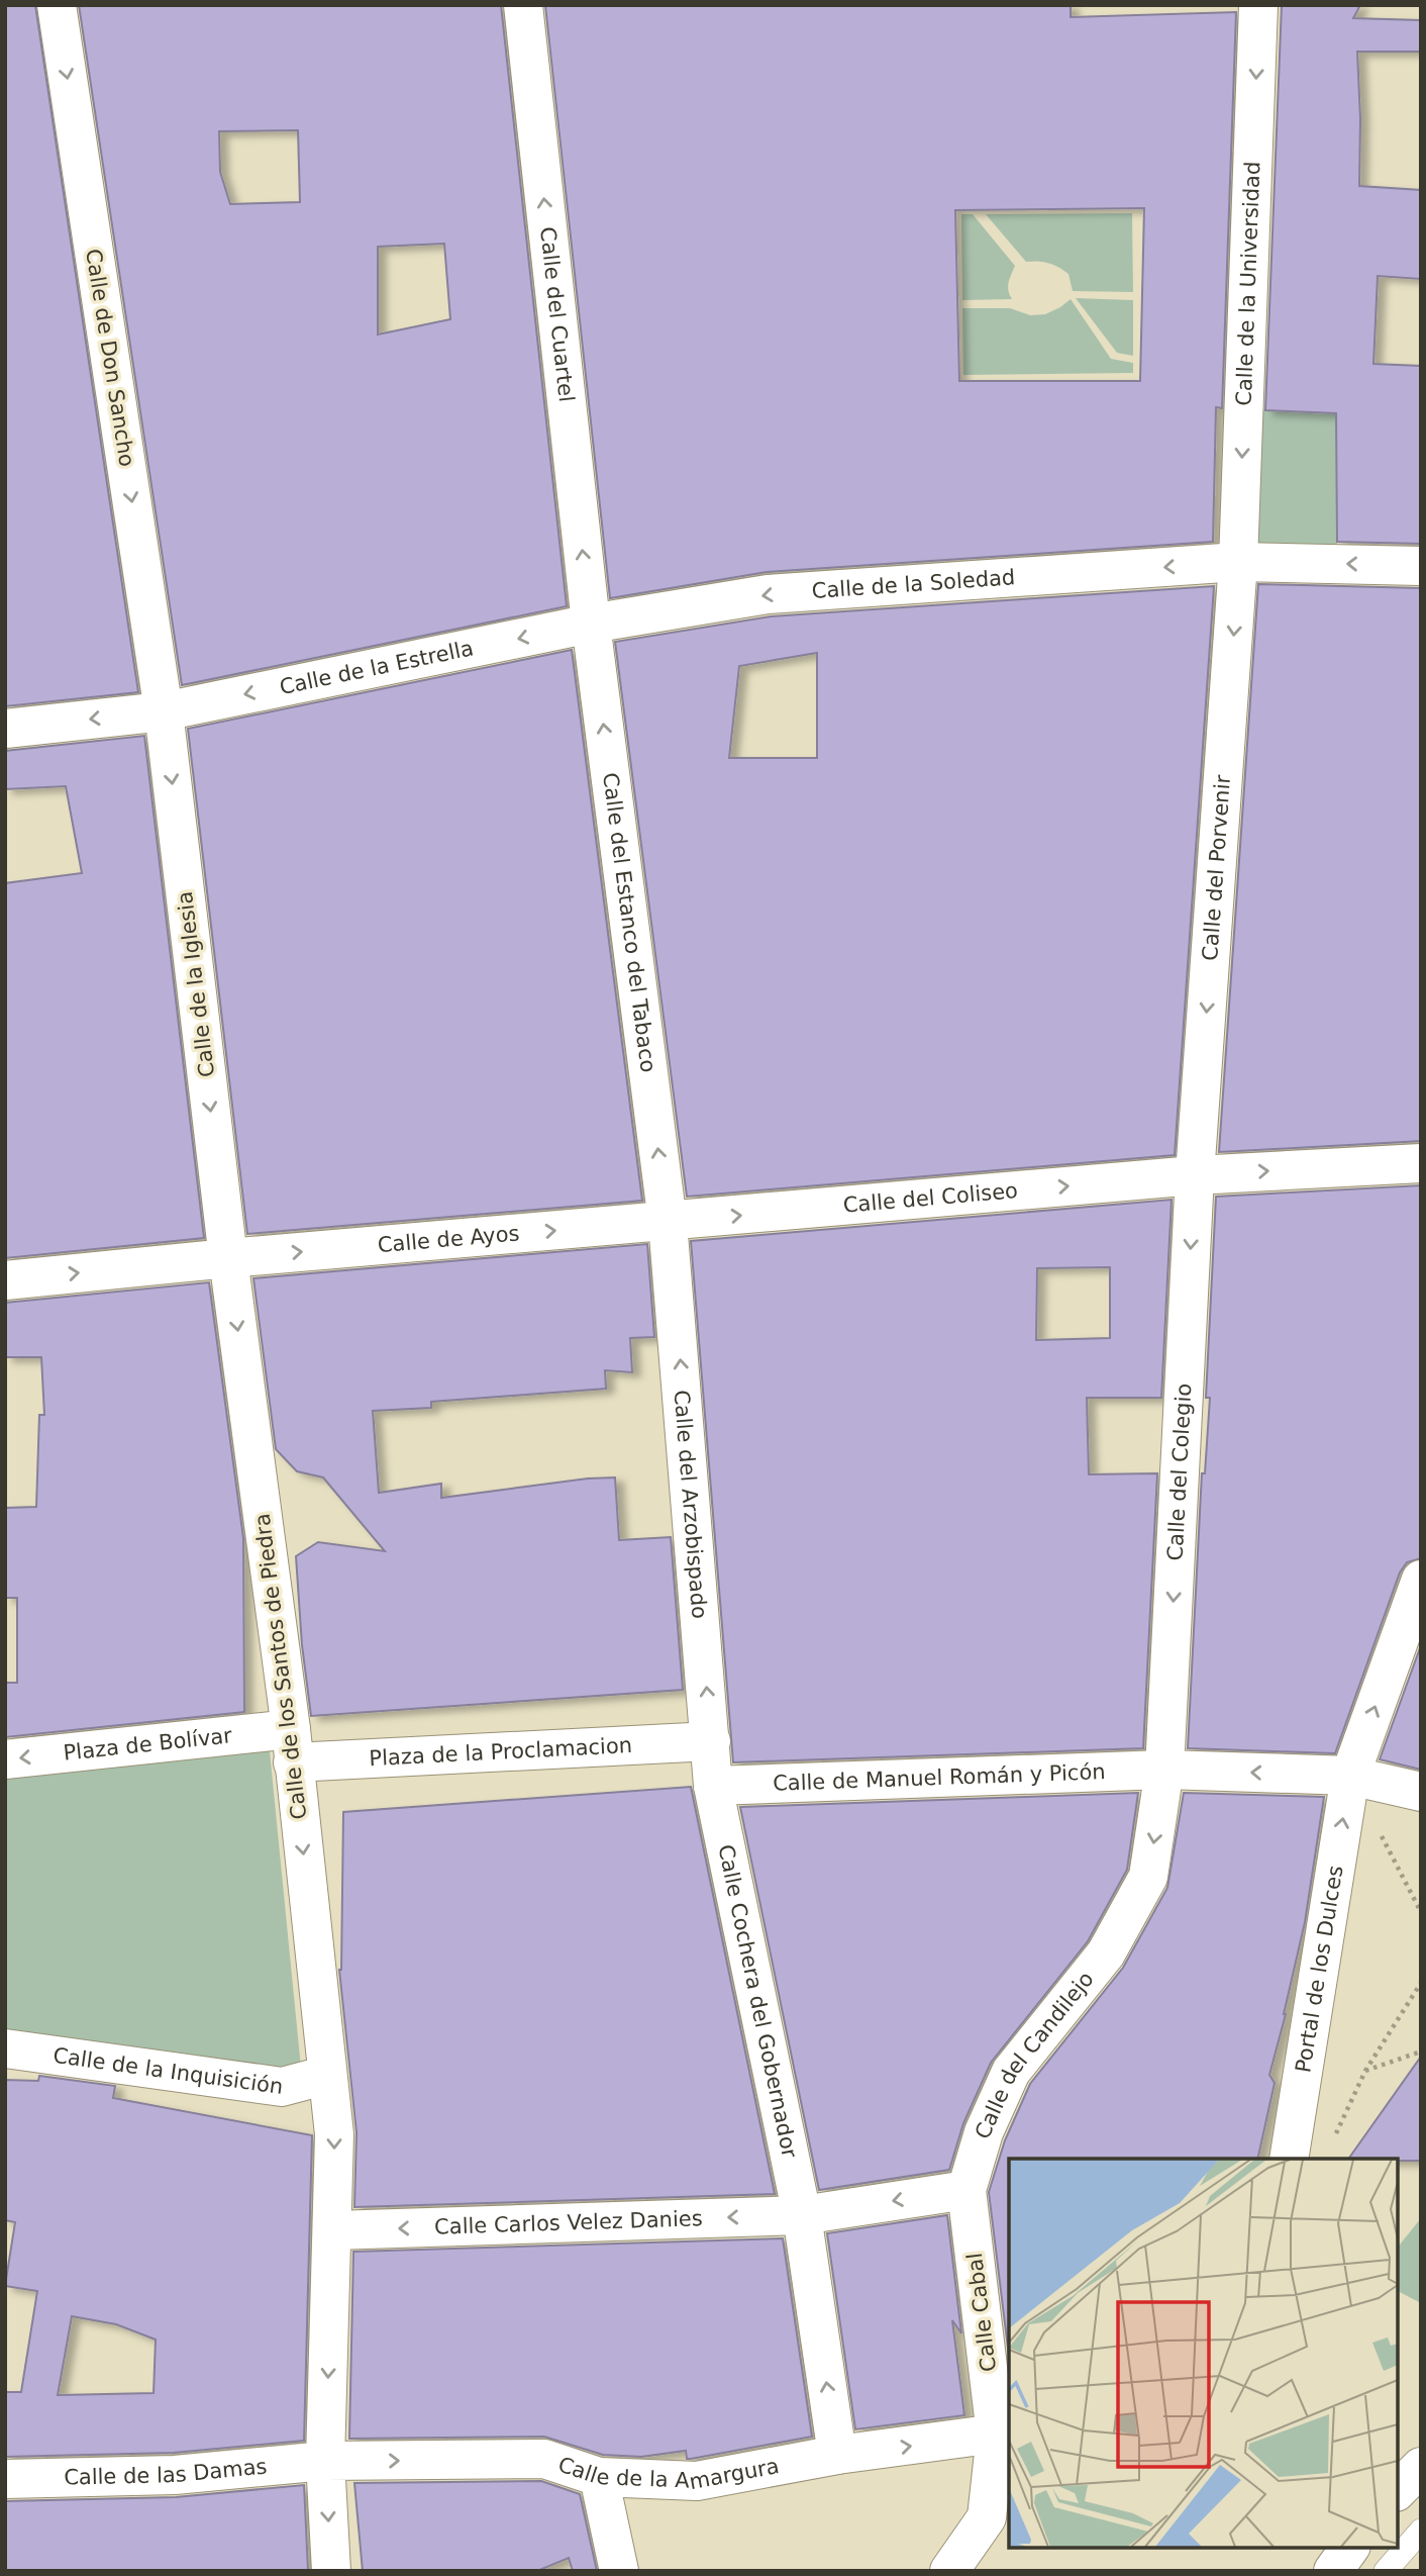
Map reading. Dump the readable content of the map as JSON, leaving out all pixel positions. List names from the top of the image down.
{
  "streets": {
    "street": [
      "Calle de la Universidad",
      "Calle del Cuartel",
      "Calle de Don Sancho",
      "Calle de la Soledad",
      "Calle de la Estrella",
      "Calle del Porvenir",
      "Calle del Estanco del Tabaco",
      "Calle de la Iglesia",
      "Calle del Coliseo",
      "Calle de Ayos",
      "Calle del Colegio",
      "Calle del Arzobispado",
      "Calle de los Santos de Piedra",
      "Plaza de Bolívar",
      "Plaza de la Proclamacion",
      "Calle de Manuel Román y Picón",
      "Portal de los Dulces",
      "Calle Cochera del Gobernador",
      "Calle del Candilejo",
      "Calle de la Inquisición",
      "Calle Carlos Velez Danies",
      "Calle Cabal",
      "Calle de la Amargura",
      "Calle de las Damas"
    ]
  },
  "crossings": [
    ["Calle de la Universidad", "Calle de la Soledad"],
    ["Calle de la Universidad", "Calle del Porvenir"],
    ["Calle del Cuartel", "Calle de la Soledad"],
    ["Calle del Cuartel", "Calle de la Estrella"],
    ["Calle del Cuartel", "Calle del Estanco del Tabaco"],
    ["Calle de Don Sancho", "Calle de la Estrella"],
    ["Calle de Don Sancho", "Calle de la Iglesia"],
    ["Calle de la Soledad", "Calle de la Estrella"],
    ["Calle de la Soledad", "Calle del Porvenir"],
    ["Calle de la Soledad", "Calle del Estanco del Tabaco"],
    ["Calle de la Estrella", "Calle del Estanco del Tabaco"],
    ["Calle de la Estrella", "Calle de la Iglesia"],
    ["Calle del Porvenir", "Calle del Coliseo"],
    ["Calle del Porvenir", "Calle del Colegio"],
    ["Calle del Estanco del Tabaco", "Calle del Coliseo"],
    ["Calle del Estanco del Tabaco", "Calle de Ayos"],
    ["Calle del Estanco del Tabaco", "Calle del Arzobispado"],
    ["Calle de la Iglesia", "Calle de Ayos"],
    ["Calle de la Iglesia", "Calle de los Santos de Piedra"],
    ["Calle del Coliseo", "Calle de Ayos"],
    ["Calle del Coliseo", "Calle del Colegio"],
    ["Calle del Coliseo", "Calle del Arzobispado"],
    ["Calle de Ayos", "Calle del Arzobispado"],
    ["Calle de Ayos", "Calle de los Santos de Piedra"],
    ["Calle del Colegio", "Calle de Manuel Román y Picón"],
    ["Calle del Colegio", "Calle del Candilejo"],
    ["Calle del Arzobispado", "Plaza de la Proclamacion"],
    ["Calle del Arzobispado", "Calle de Manuel Román y Picón"],
    ["Calle del Arzobispado", "Calle Cochera del Gobernador"],
    ["Calle de los Santos de Piedra", "Plaza de Bolívar"],
    ["Calle de los Santos de Piedra", "Plaza de la Proclamacion"],
    ["Calle de los Santos de Piedra", "Calle de la Inquisición"],
    ["Calle de los Santos de Piedra", "Calle Carlos Velez Danies"],
    ["Calle de los Santos de Piedra", "Calle de la Amargura"],
    ["Calle de los Santos de Piedra", "Calle de las Damas"],
    ["Plaza de Bolívar", "Plaza de la Proclamacion"],
    ["Calle de Manuel Román y Picón", "Portal de los Dulces"],
    ["Calle de Manuel Román y Picón", "Calle Cochera del Gobernador"],
    ["Calle de Manuel Román y Picón", "Calle del Candilejo"],
    ["Calle Cochera del Gobernador", "Calle Carlos Velez Danies"],
    ["Calle Cochera del Gobernador", "Calle de la Amargura"],
    ["Calle del Candilejo", "Calle Cabal"],
    ["Calle Cabal", "Calle de la Amargura"],
    ["Calle de la Amargura", "Calle de las Damas"]
  ],
  "one_way": [
    "Calle de la Universidad",
    "Calle del Cuartel",
    "Calle de Don Sancho",
    "Calle de la Soledad",
    "Calle de la Estrella",
    "Calle del Porvenir",
    "Calle del Estanco del Tabaco",
    "Calle de la Iglesia",
    "Calle del Coliseo",
    "Calle de Ayos",
    "Calle del Colegio",
    "Calle del Arzobispado",
    "Calle de los Santos de Piedra",
    "Plaza de Bolívar",
    "Portal de los Dulces",
    "Calle Cochera del Gobernador",
    "Calle del Candilejo",
    "Calle Carlos Velez Danies"
  ]
}
